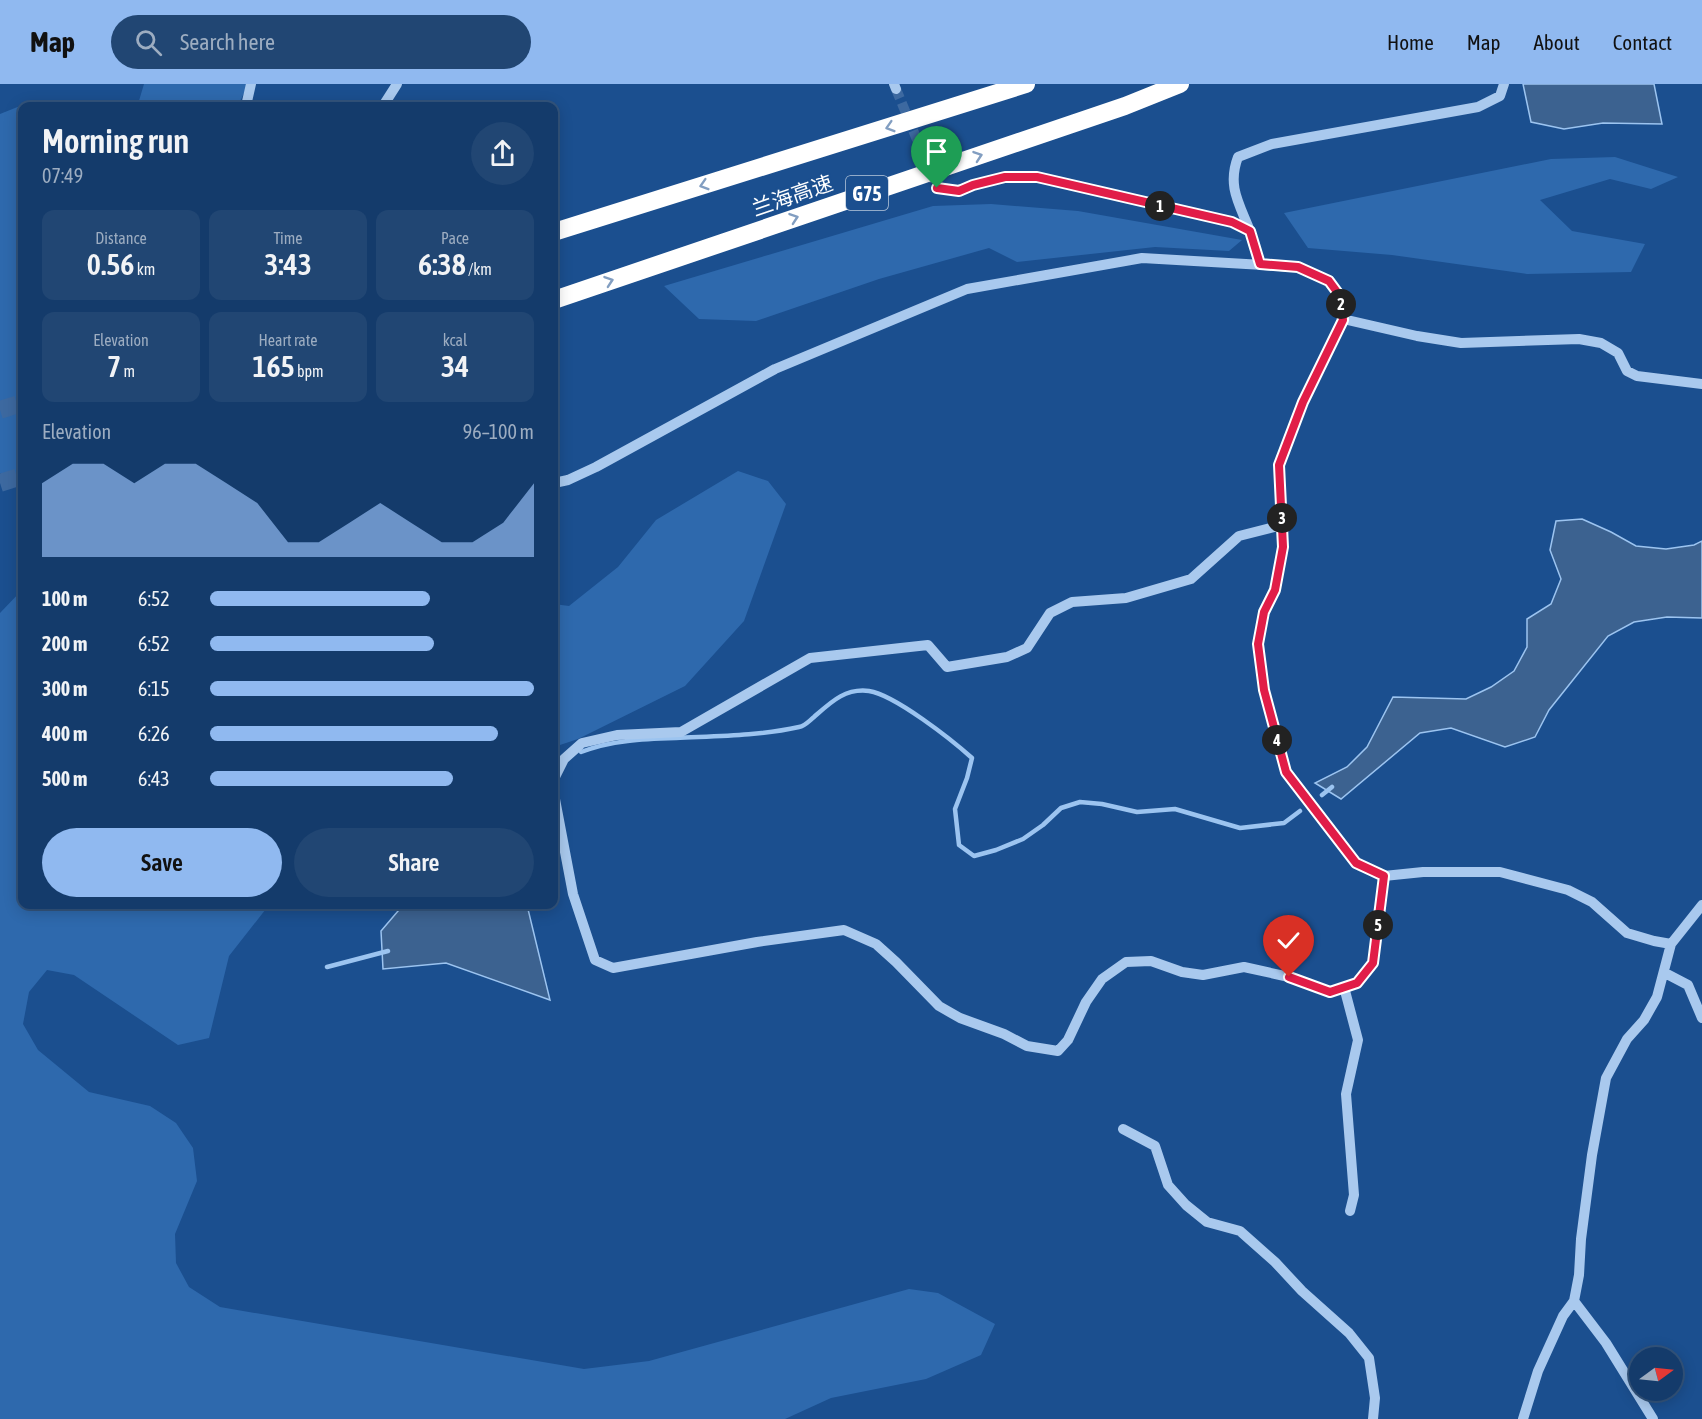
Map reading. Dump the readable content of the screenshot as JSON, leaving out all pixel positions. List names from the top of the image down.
{
  "streets": {
    "highway": ["G75", "兰海高速"]
  },
  "north": "right",
  "page": {
    "header": "Map",
    "search": "Search here",
    "nav": [
      "Home",
      "Map",
      "About",
      "Contact"
    ],
    "heading": ["Morning run", "07:49"],
    "pins": [
      "1",
      "2",
      "3",
      "4",
      "5"
    ],
    "stats": [
      ["Distance", "0.56 km"],
      ["Time", "3:43"],
      ["Pace", "6:38 /km"],
      ["Elevation", "7 m"],
      ["Heart rate", "165 bpm"],
      ["kcal", "34"]
    ],
    "chart": ["Elevation", "96–100 m"],
    "list": [
      {
        "name": "100 m",
        "note": "6:52"
      },
      {
        "name": "200 m",
        "note": "6:52"
      },
      {
        "name": "300 m",
        "note": "6:15"
      },
      {
        "name": "400 m",
        "note": "6:26"
      },
      {
        "name": "500 m",
        "note": "6:43"
      }
    ],
    "buttons": ["Save", "Share"]
  }
}
